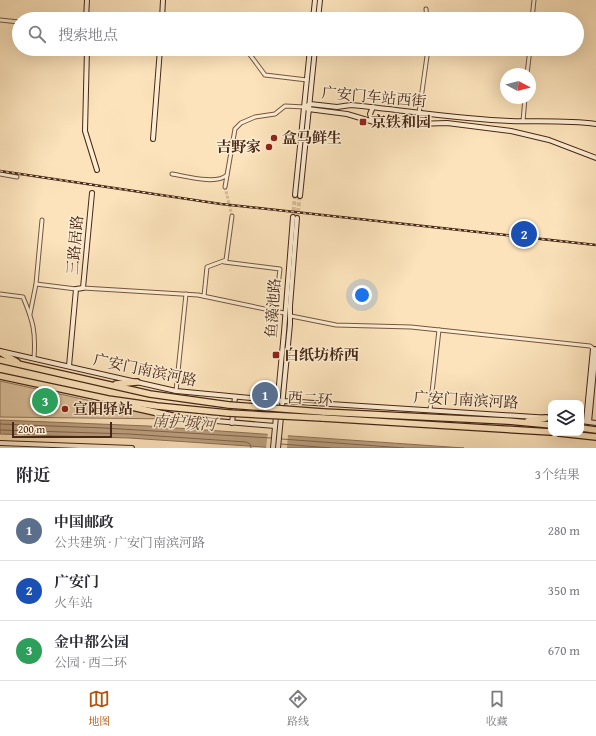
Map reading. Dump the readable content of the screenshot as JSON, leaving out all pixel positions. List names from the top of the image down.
{
  "streets": {
    "highway": ["西二环"],
    "street": [
      "广安门车站西街",
      "三路居路",
      "鱼藻池路",
      "广安门南滨河路"
    ]
  },
  "crossings": [
    ["三路居路", "广安门南滨河路"],
    ["鱼藻池路", "广安门南滨河路"]
  ],
  "water": ["南护城河"],
  "places": {
    "transit": ["京铁和园", "白纸坊桥西"],
    "other": ["盒马鲜生", "吉野家", "宣阳驿站"]
  },
  "scale_bar": "200 m",
  "north": "right",
  "page": {
    "search": "搜索地点",
    "pins": ["2", "1", "3"],
    "scale": "200 m",
    "heading": ["附近", "3个结果"],
    "list": [
      {
        "mark": "1",
        "name": "中国邮政",
        "note": "公共建筑 · 广安门南滨河路",
        "value": "280 m"
      },
      {
        "mark": "2",
        "name": "广安门",
        "note": "火车站",
        "value": "350 m"
      },
      {
        "mark": "3",
        "name": "金中都公园",
        "note": "公园 · 西二环",
        "value": "670 m"
      }
    ],
    "nav": ["地图", "路线", "收藏"]
  }
}
